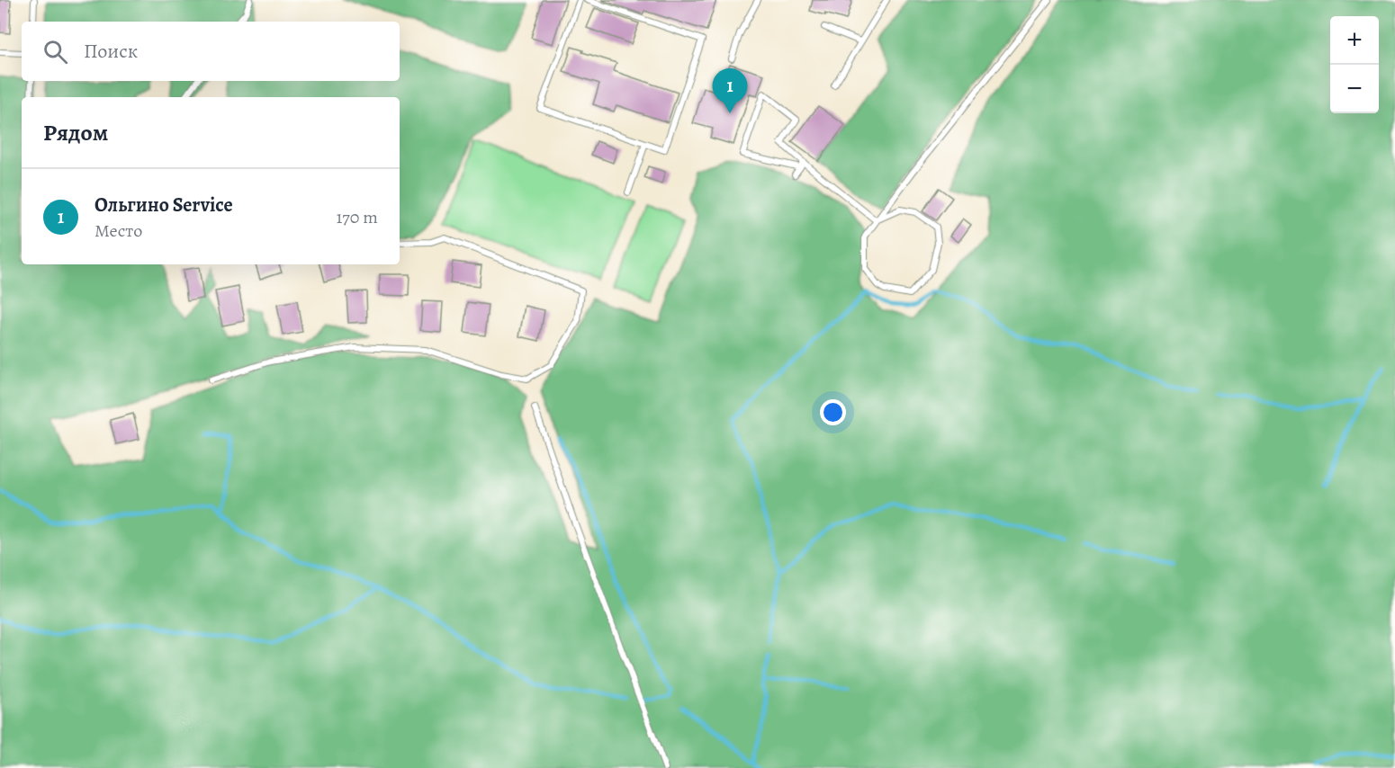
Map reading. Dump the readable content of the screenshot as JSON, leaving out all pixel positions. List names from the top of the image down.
{
  "page": {
    "map_buttons": ["+", "−"],
    "search": "Поиск",
    "pins": "1",
    "heading": "Рядом",
    "list": [
      {
        "mark": "1",
        "name": "Ольгино Service",
        "note": "Место",
        "value": "170 m"
      }
    ]
  }
}
